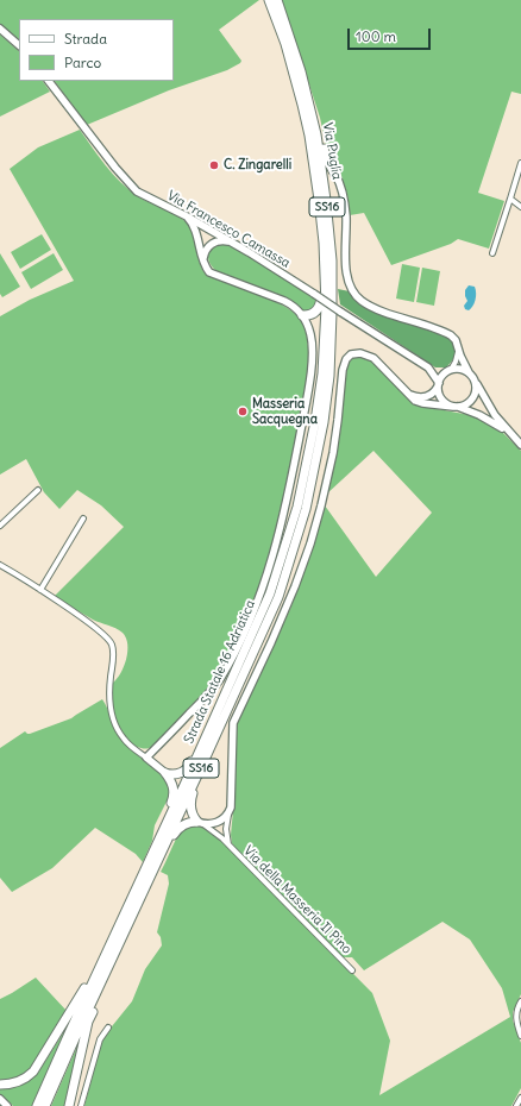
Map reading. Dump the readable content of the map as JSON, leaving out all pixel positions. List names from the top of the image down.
{
  "streets": {
    "highway": ["Via Puglia", "SS16", "Strada Statale 16 Adriatica"],
    "street": ["Via Francesco Camassa", "Via della Masseria Il Pino"]
  },
  "crossings": [
    ["Via Puglia", "Via Francesco Camassa"],
    ["Via Puglia", "Strada Statale 16 Adriatica"],
    ["Via Francesco Camassa", "Strada Statale 16 Adriatica"]
  ],
  "places": ["C. Zingarelli", "Masseria Sacquegna"],
  "legend": ["Strada", "Parco"],
  "scale_bar": "100 m"
}
